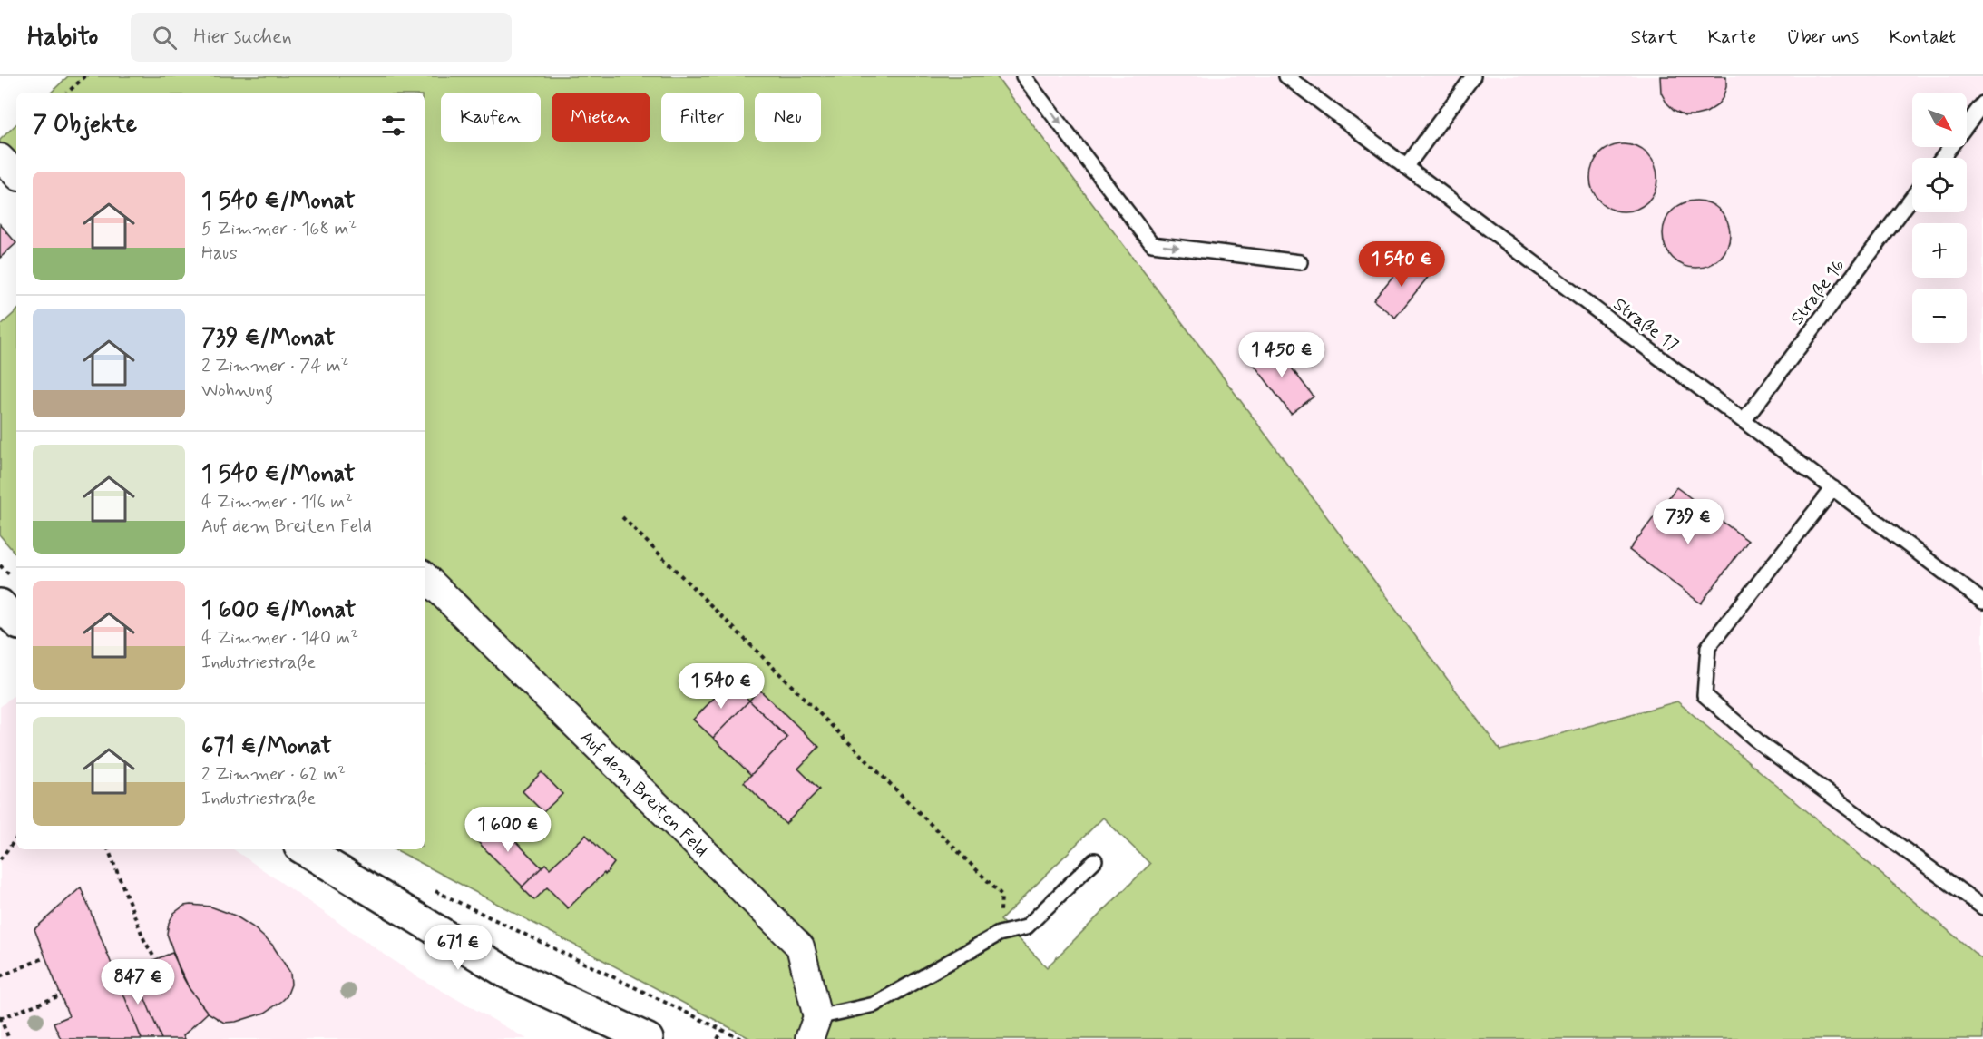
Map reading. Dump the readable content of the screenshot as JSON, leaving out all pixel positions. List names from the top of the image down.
{
  "streets": {
    "street": ["Auf dem Breiten Feld"],
    "lane": ["Straße 16", "Straße 17"]
  },
  "crossings": [
    ["Straße 16", "Straße 17"]
  ],
  "north": "bottom right",
  "page": {
    "header": "Habito",
    "search": "Hier suchen",
    "nav": [
      "Start",
      "Karte",
      "Über uns",
      "Kontakt"
    ],
    "map_buttons": ["+", "−"],
    "chip": [
      "Kaufen",
      "Mieten",
      "Filter",
      "Neu"
    ],
    "heading": "7 Objekte",
    "list": [
      {
        "name": "1 540 €/Monat",
        "note": "5 Zimmer · 168 m² · Haus"
      },
      {
        "name": "739 €/Monat",
        "note": "2 Zimmer · 74 m² · Wohnung"
      },
      {
        "name": "1 540 €/Monat",
        "note": "4 Zimmer · 116 m² · Auf dem Breiten Feld"
      },
      {
        "name": "1 600 €/Monat",
        "note": "4 Zimmer · 140 m² · Industriestraße"
      },
      {
        "name": "671 €/Monat",
        "note": "2 Zimmer · 62 m² · Industriestraße"
      }
    ],
    "price": [
      "1 540 €",
      "1 450 €",
      "739 €",
      "1 540 €",
      "1 600 €",
      "671 €",
      "847 €"
    ]
  }
}
